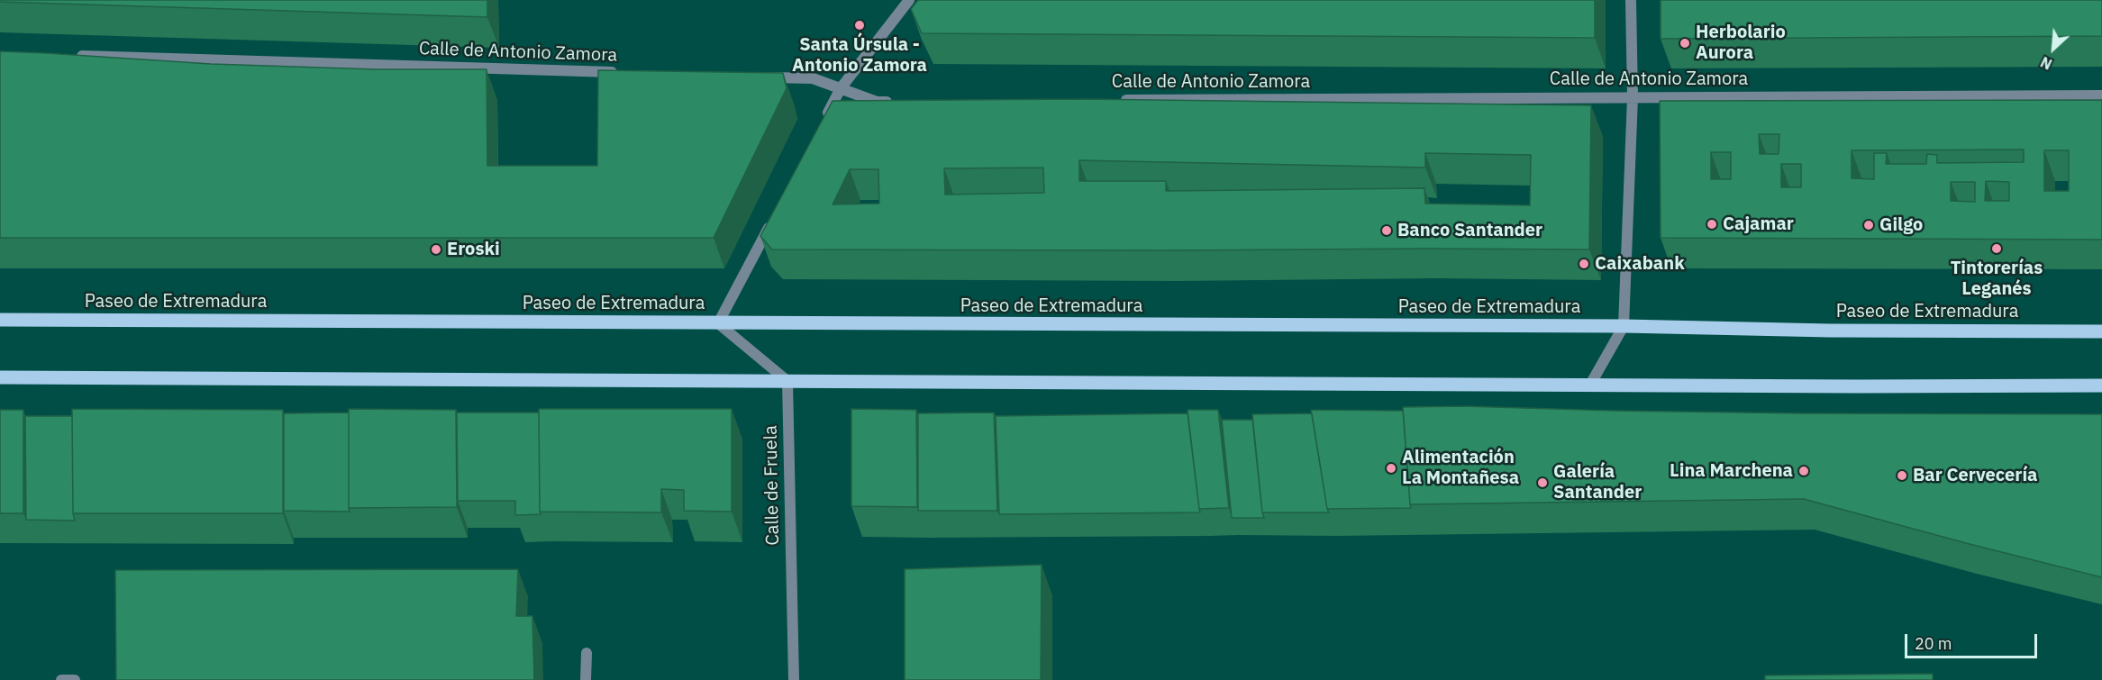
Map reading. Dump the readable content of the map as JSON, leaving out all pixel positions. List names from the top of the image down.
{
  "streets": {
    "main road": ["Paseo de Extremadura"],
    "street": ["Calle de Antonio Zamora", "Calle de Fruela"]
  },
  "places": [
    "Santa Úrsula - Antonio Zamora",
    "Herbolario Aurora",
    "Cajamar",
    "Gilgo",
    "Banco Santander",
    "Tintorerías Leganés",
    "Eroski",
    "Caixabank",
    "Alimentación La Montañesa",
    "Lina Marchena",
    "Bar Cervecería",
    "Galería Santander"
  ],
  "scale_bar": "20 m",
  "north": "bottom left"
}
